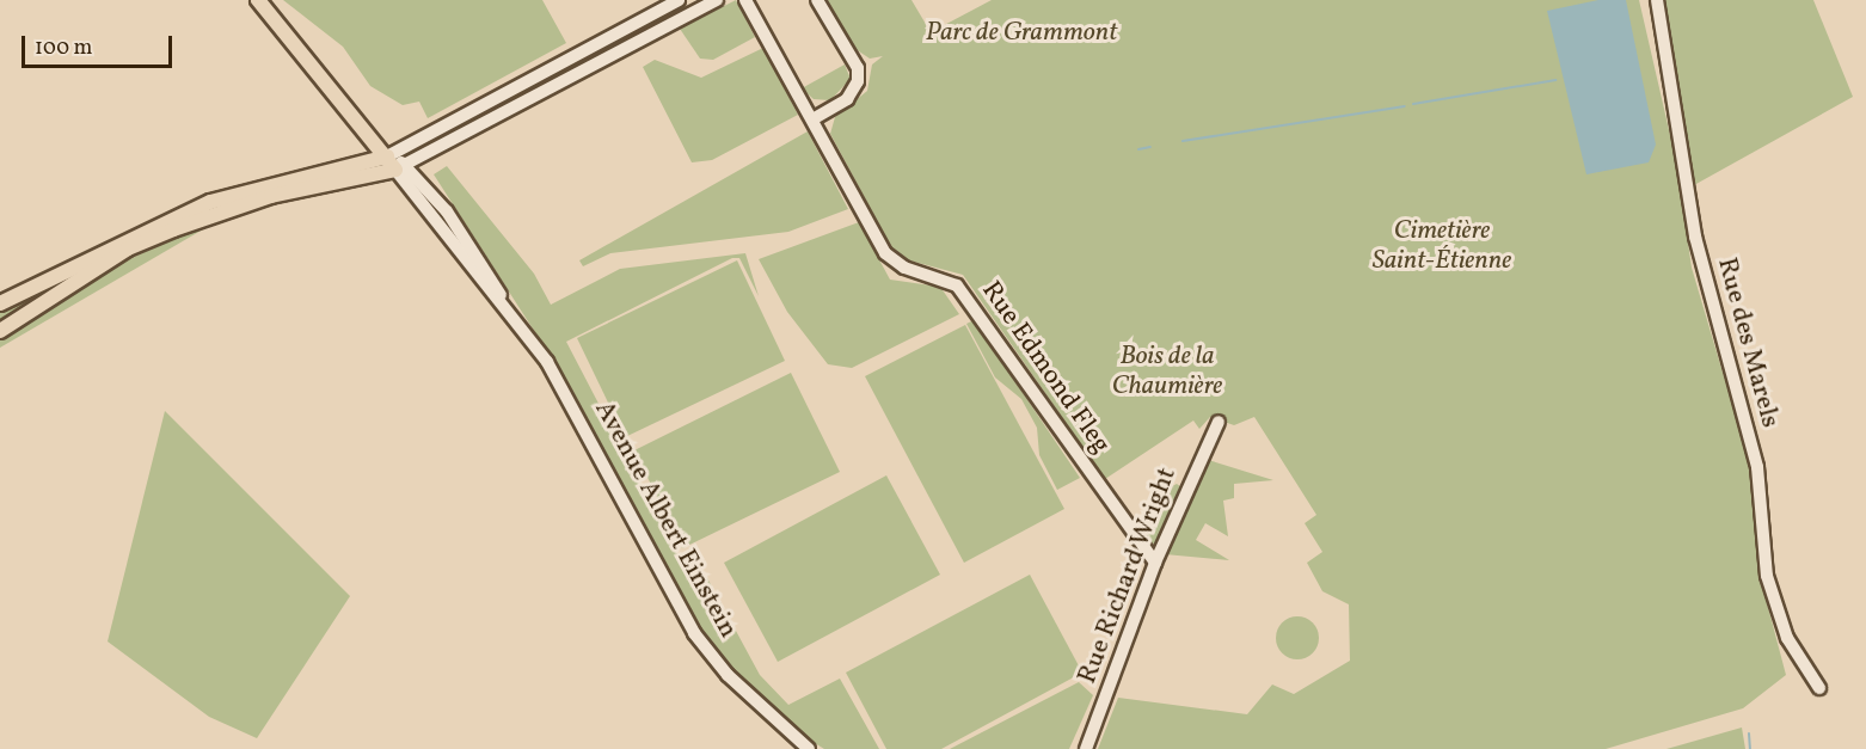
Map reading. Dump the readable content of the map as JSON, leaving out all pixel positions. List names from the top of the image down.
{
  "streets": {
    "main road": ["Avenue Albert Einstein"],
    "street": ["Rue des Marels", "Rue Edmond Fleg", "Rue Richard Wright"]
  },
  "crossings": [
    ["Rue Edmond Fleg", "Rue Richard Wright"]
  ],
  "parks": ["Parc de Grammont", "Cimetière Saint-Étienne", "Bois de la Chaumière"],
  "scale_bar": "100 m"
}
